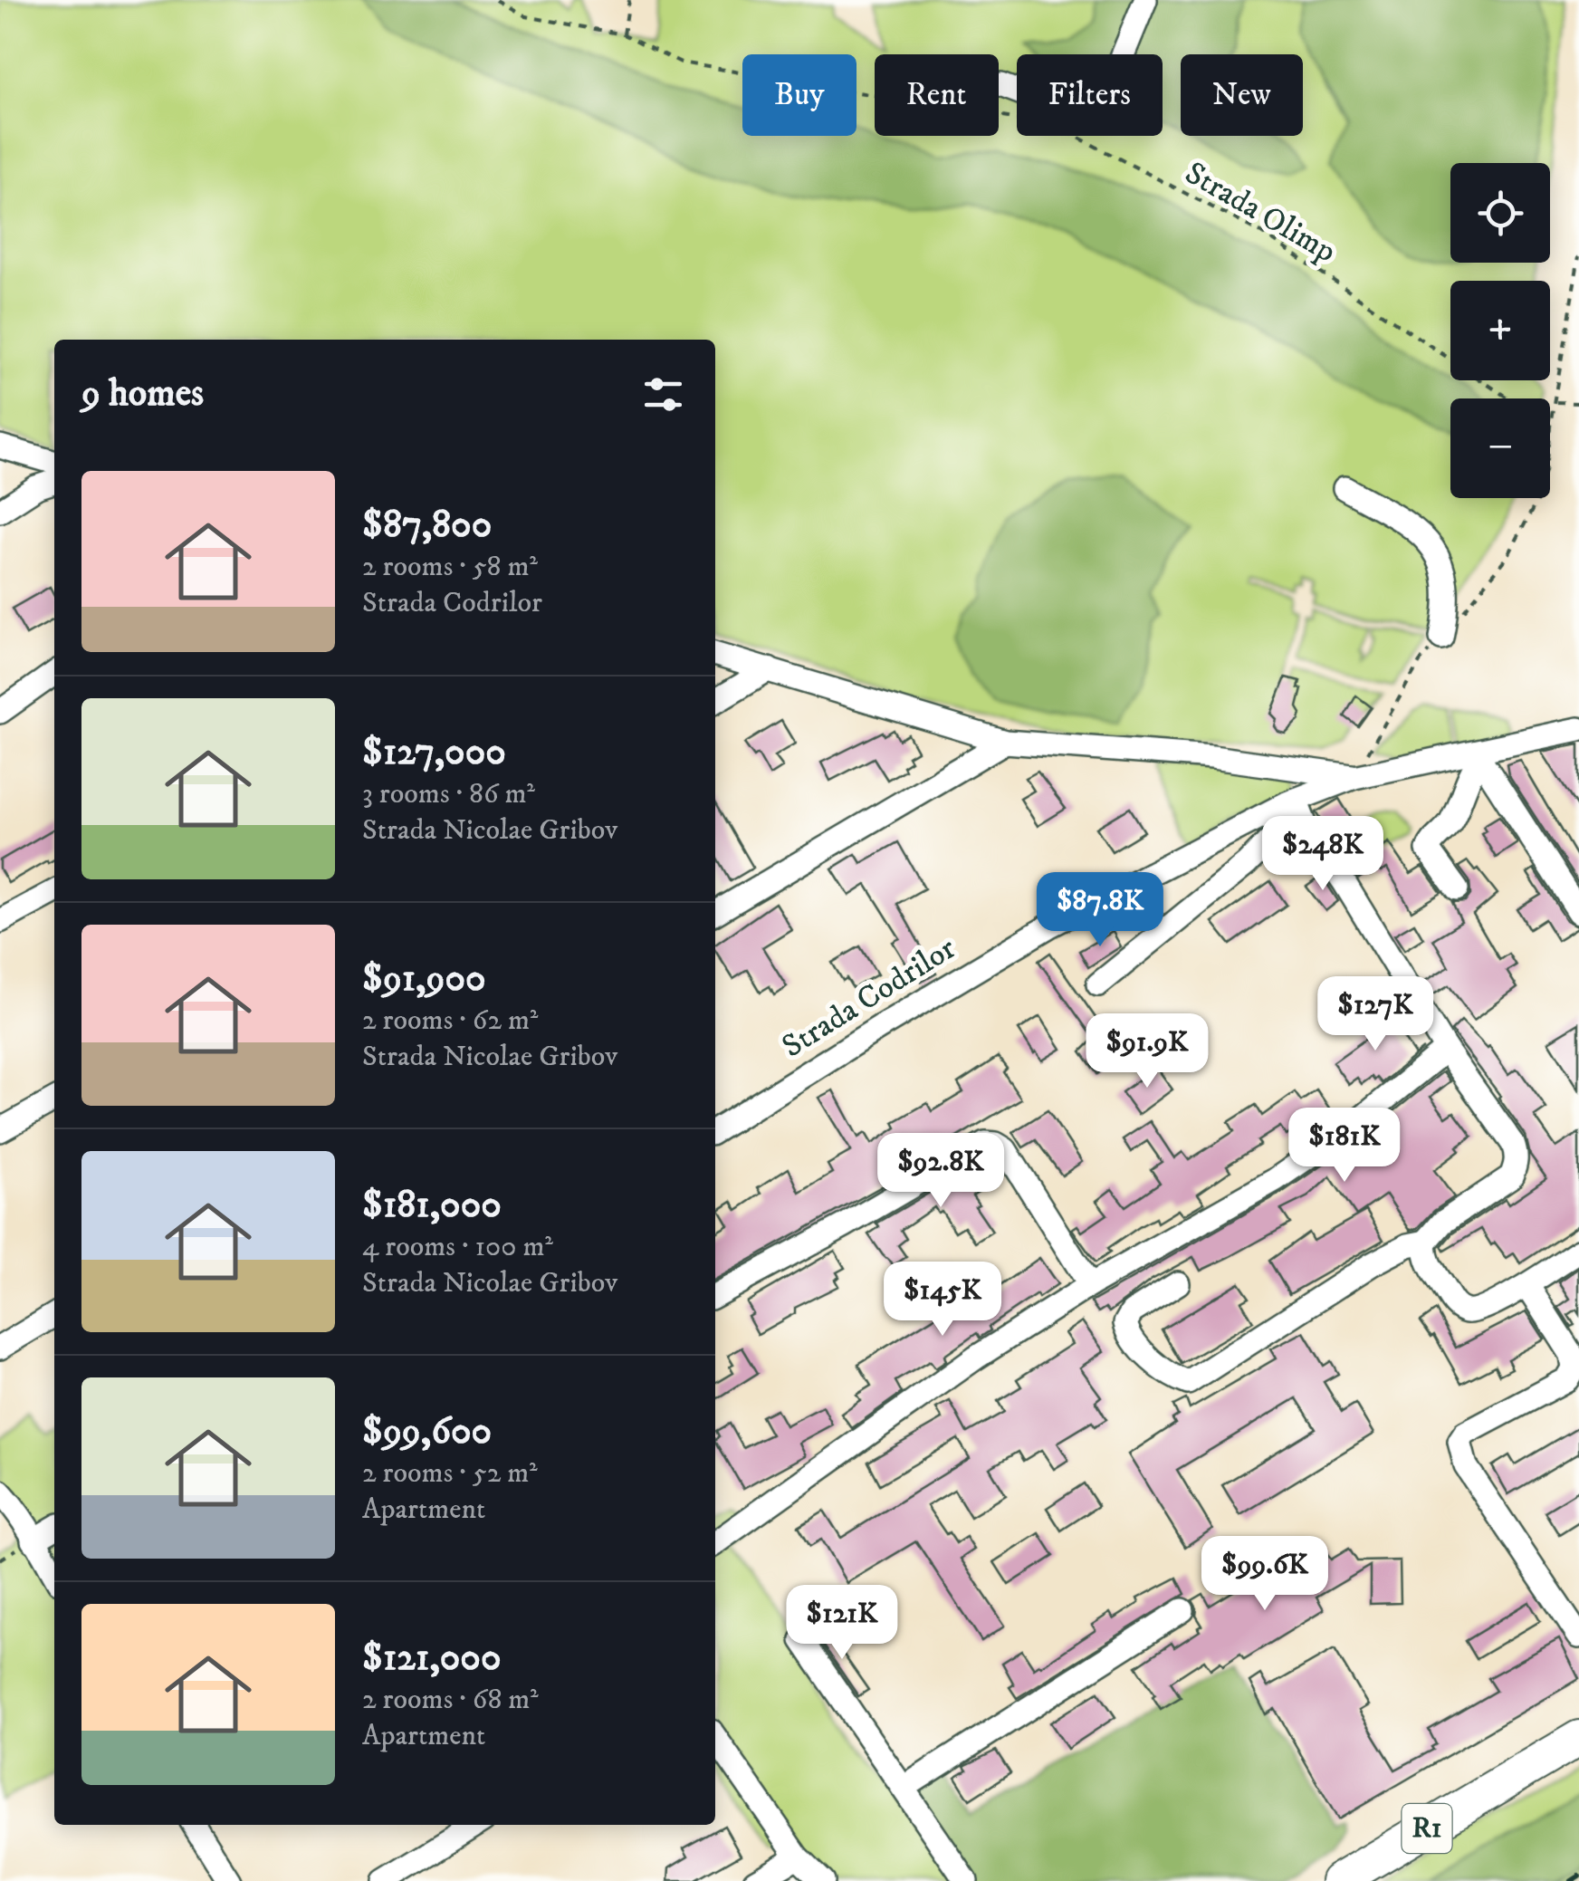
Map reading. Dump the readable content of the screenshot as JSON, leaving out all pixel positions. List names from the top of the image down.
{
  "streets": {
    "highway": ["R1"],
    "street": ["Strada Codrilor"],
    "path": ["Strada Olimp"]
  },
  "page": {
    "chip": [
      "Buy",
      "Rent",
      "Filters",
      "New"
    ],
    "map_buttons": ["+", "−"],
    "heading": "9 homes",
    "list": [
      {
        "name": "$87,800",
        "note": "2 rooms · 58 m² · Strada Codrilor"
      },
      {
        "name": "$127,000",
        "note": "3 rooms · 86 m² · Strada Nicolae Gribov"
      },
      {
        "name": "$91,900",
        "note": "2 rooms · 62 m² · Strada Nicolae Gribov"
      },
      {
        "name": "$181,000",
        "note": "4 rooms · 100 m² · Strada Nicolae Gribov"
      },
      {
        "name": "$99,600",
        "note": "2 rooms · 52 m² · Apartment"
      },
      {
        "name": "$121,000",
        "note": "2 rooms · 68 m² · Apartment"
      }
    ],
    "price": [
      "$248K",
      "$87.8K",
      "$127K",
      "$91.9K",
      "$181K",
      "$92.8K",
      "$145K",
      "$99.6K",
      "$121K"
    ]
  }
}
